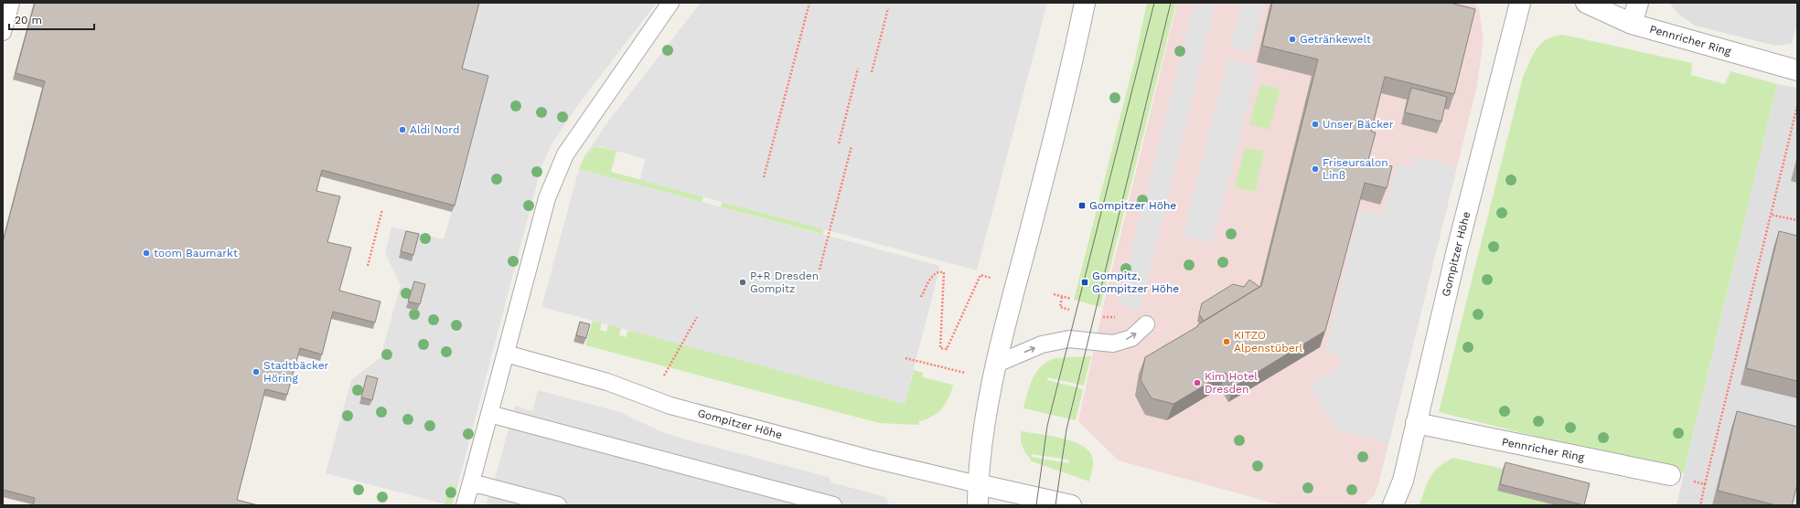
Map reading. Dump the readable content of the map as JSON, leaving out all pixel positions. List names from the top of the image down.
{
  "streets": {
    "street": ["Pennricher Ring", "Gompitzer Höhe"]
  },
  "crossings": [
    ["Pennricher Ring", "Gompitzer Höhe"]
  ],
  "places": {
    "other": [
      "Getränkewelt",
      "Unser Bäcker",
      "Aldi Nord",
      "Friseursalon Linß",
      "toom Baumarkt",
      "P+R Dresden Gompitz",
      "KITZO Alpenstüberl",
      "Stadtbäcker Höring",
      "Kim Hotel Dresden"
    ],
    "transit": ["Gompitzer Höhe", "Gompitz, Gompitzer Höhe"]
  },
  "scale_bar": "20 m"
}
